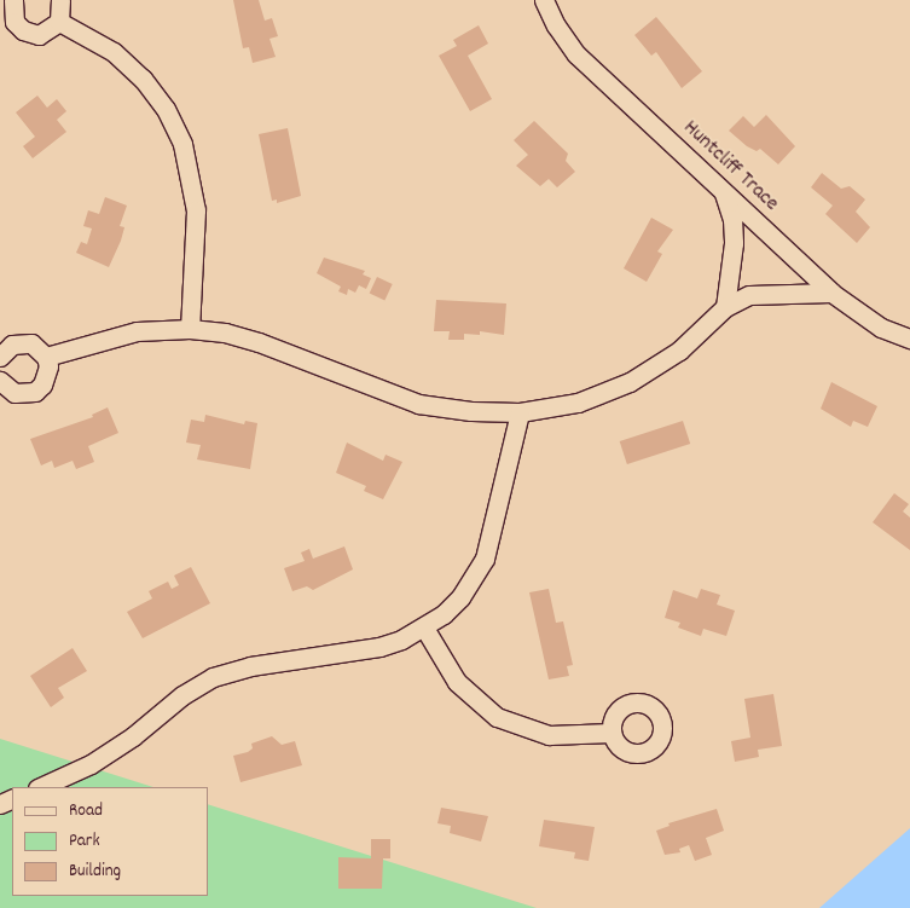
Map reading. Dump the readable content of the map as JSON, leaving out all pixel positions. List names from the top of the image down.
{
  "streets": {
    "street": ["Huntcliff Trace"]
  },
  "legend": ["Road", "Park", "Building"]
}
